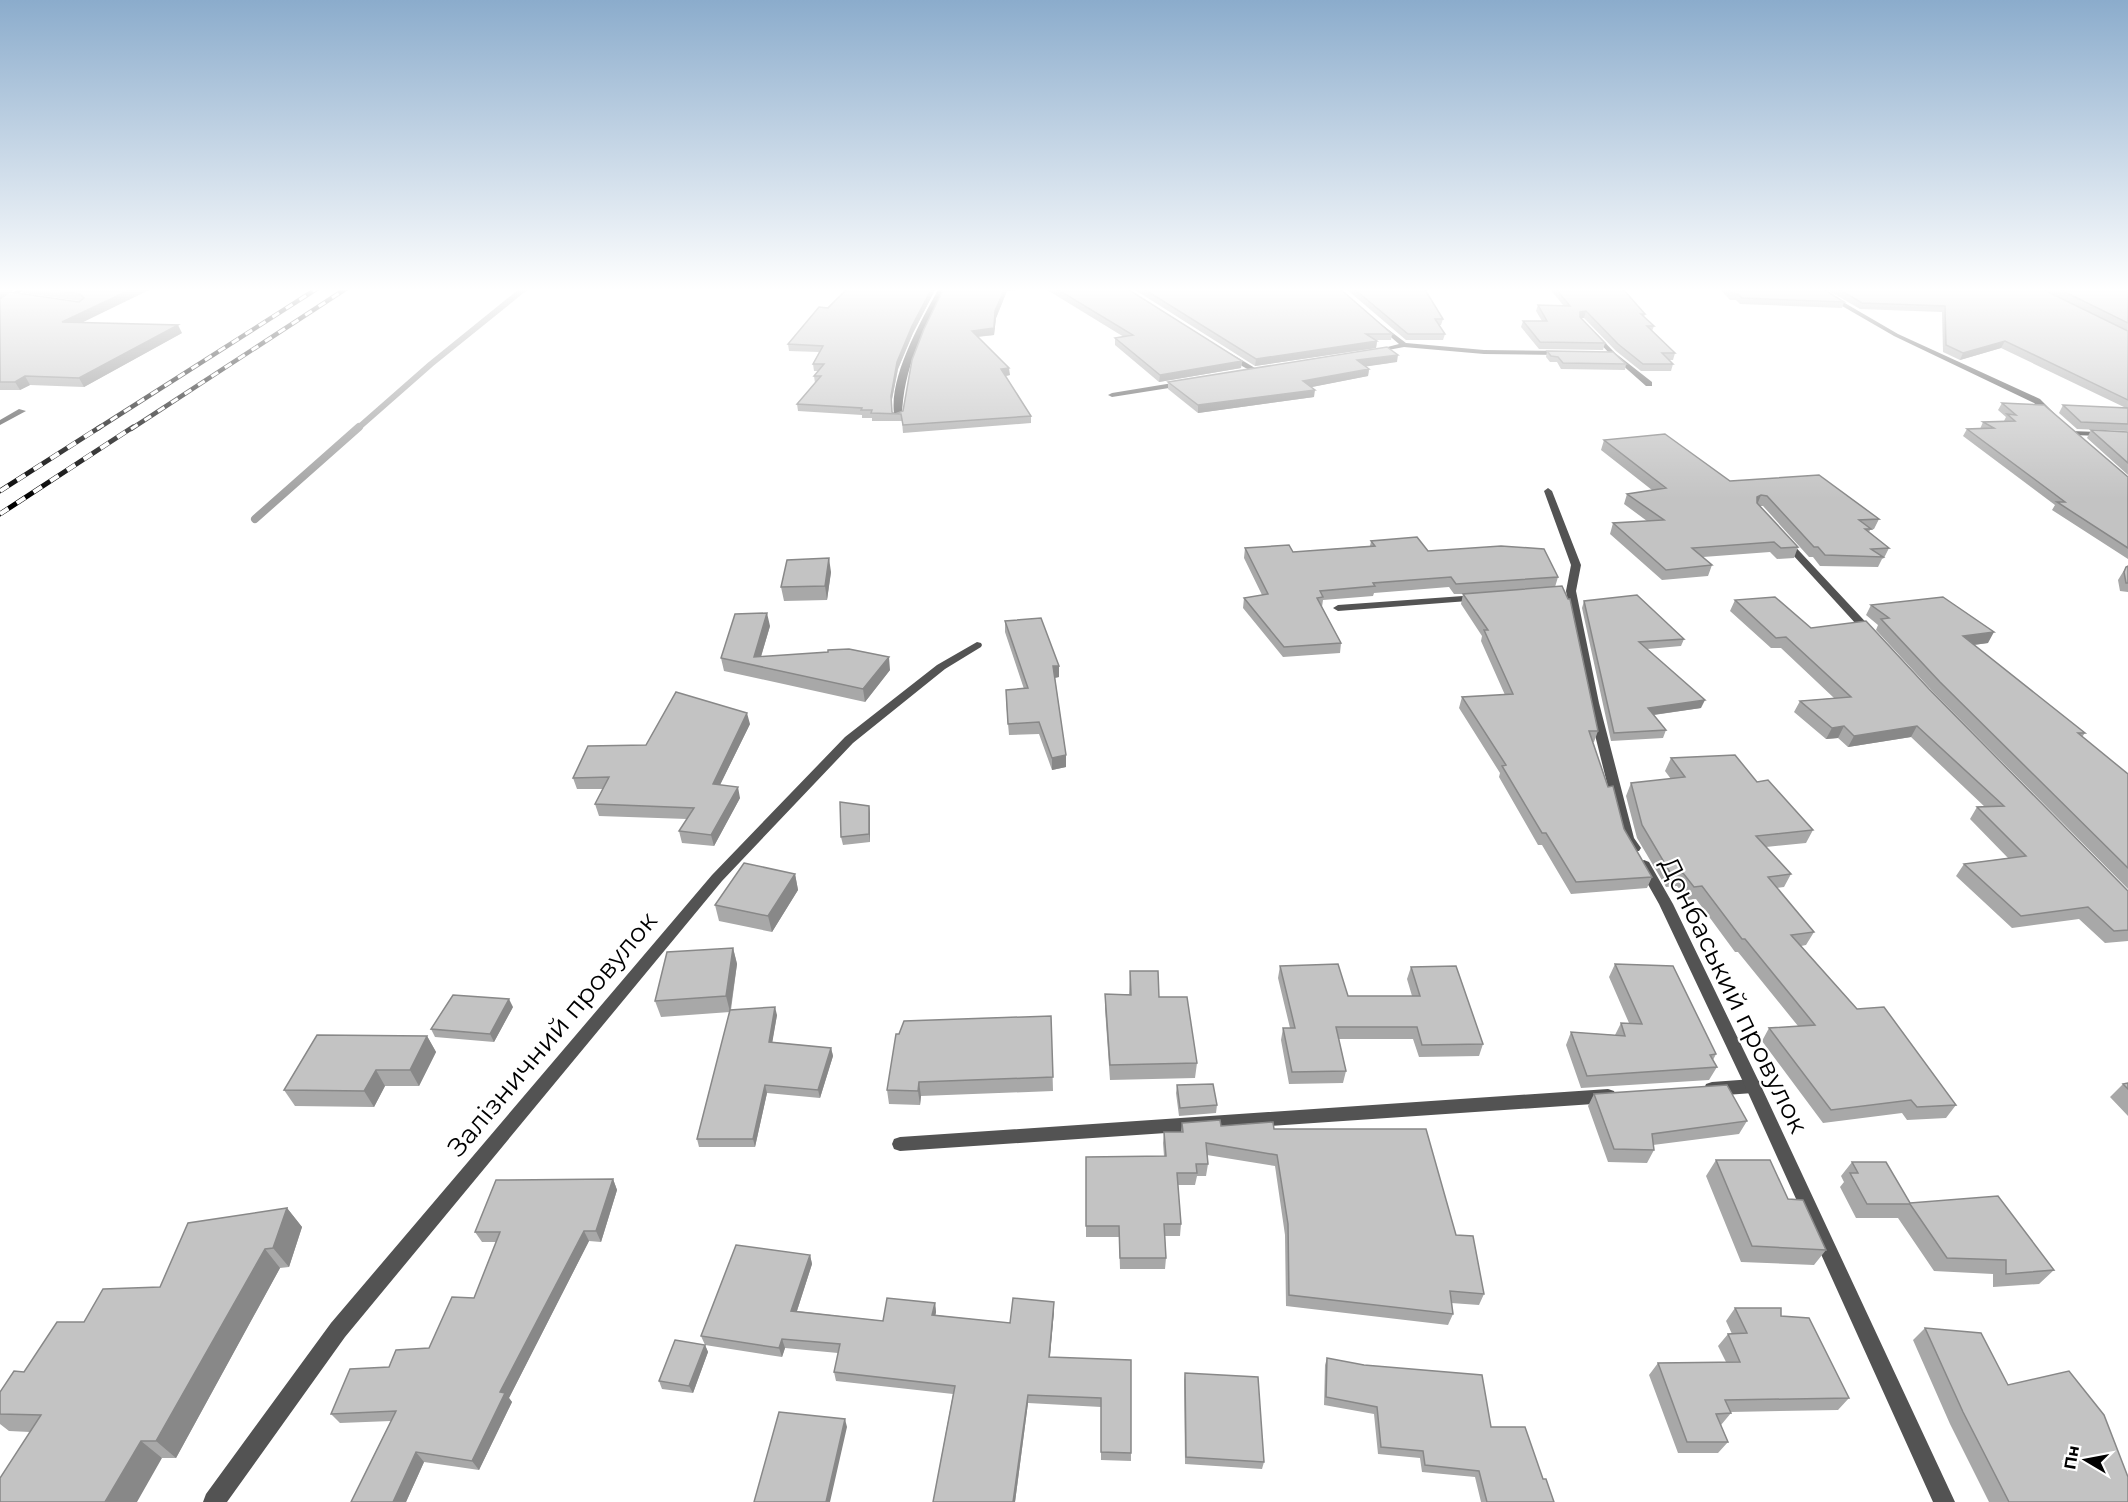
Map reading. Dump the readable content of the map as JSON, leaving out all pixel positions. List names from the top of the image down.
{
  "streets": {
    "street": ["Донбаський провулок", "Залізничний провулок"]
  },
  "north": "left"
}
